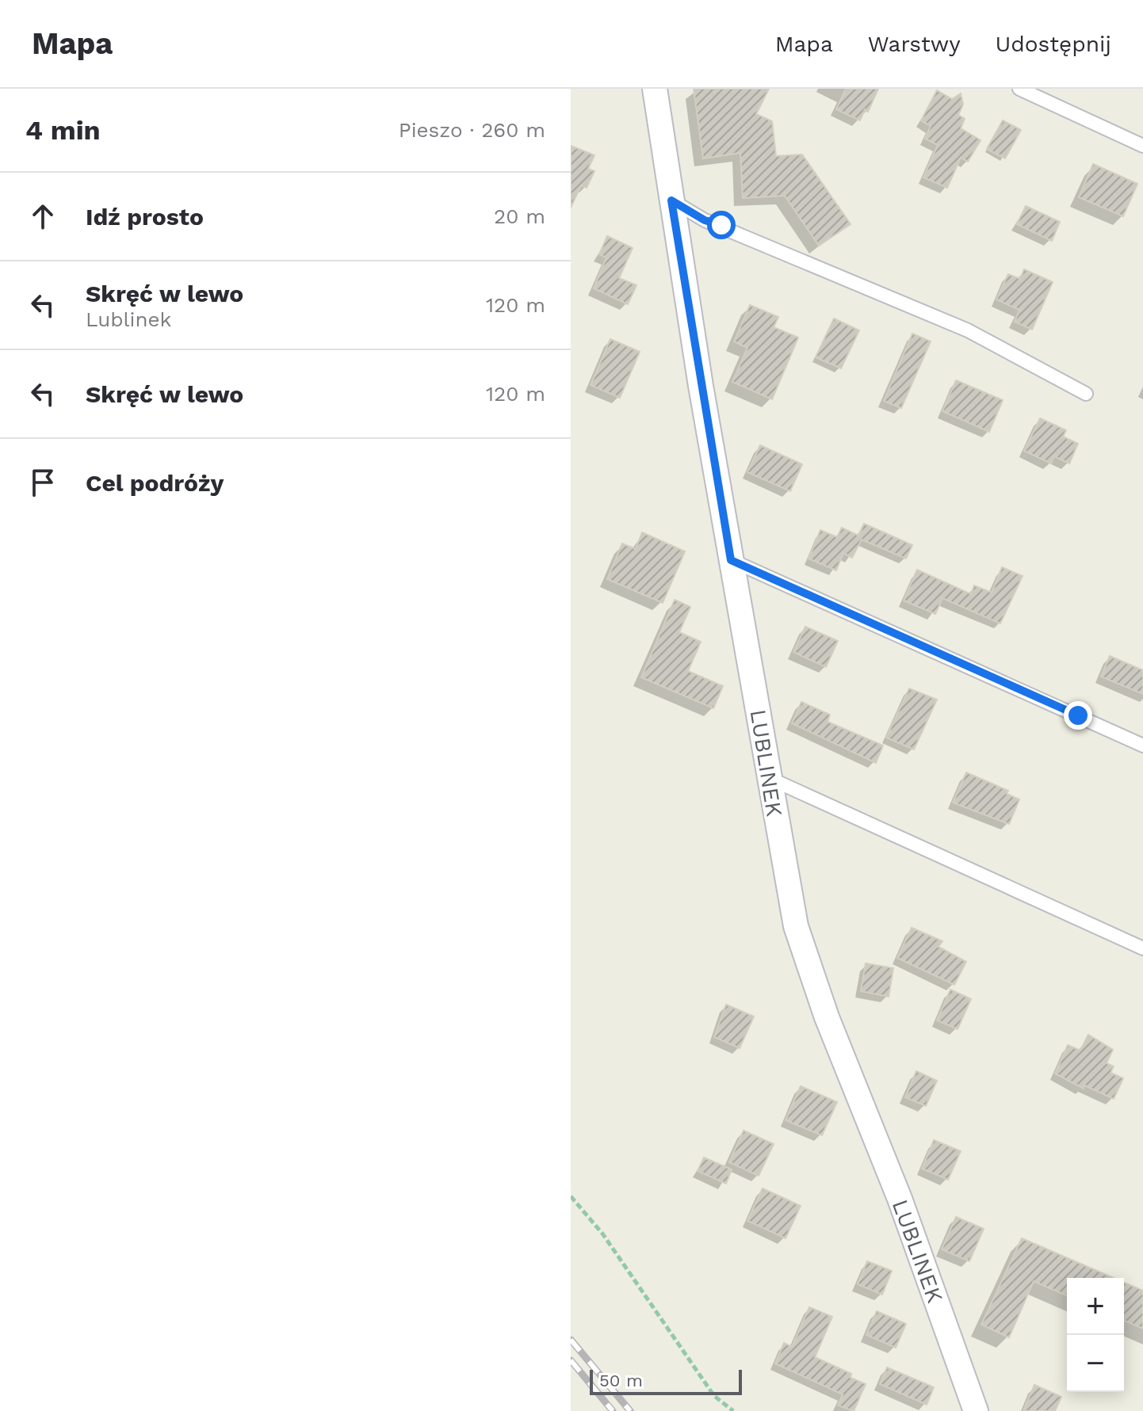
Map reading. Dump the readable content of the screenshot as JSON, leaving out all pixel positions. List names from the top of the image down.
{
  "streets": {
    "street": ["LUBLINEK"]
  },
  "scale_bar": "50 m",
  "page": {
    "header": "Mapa",
    "nav": ["Mapa", "Warstwy", "Udostępnij"],
    "heading": ["4 min", "Pieszo · 260 m"],
    "list": [
      ["Idź prosto", "20 m"],
      ["Skręć w lewo", "Lublinek", "120 m"],
      ["Skręć w lewo", "120 m"],
      "Cel podróży"
    ],
    "map_buttons": ["+", "−"],
    "scale": "50 m"
  }
}
